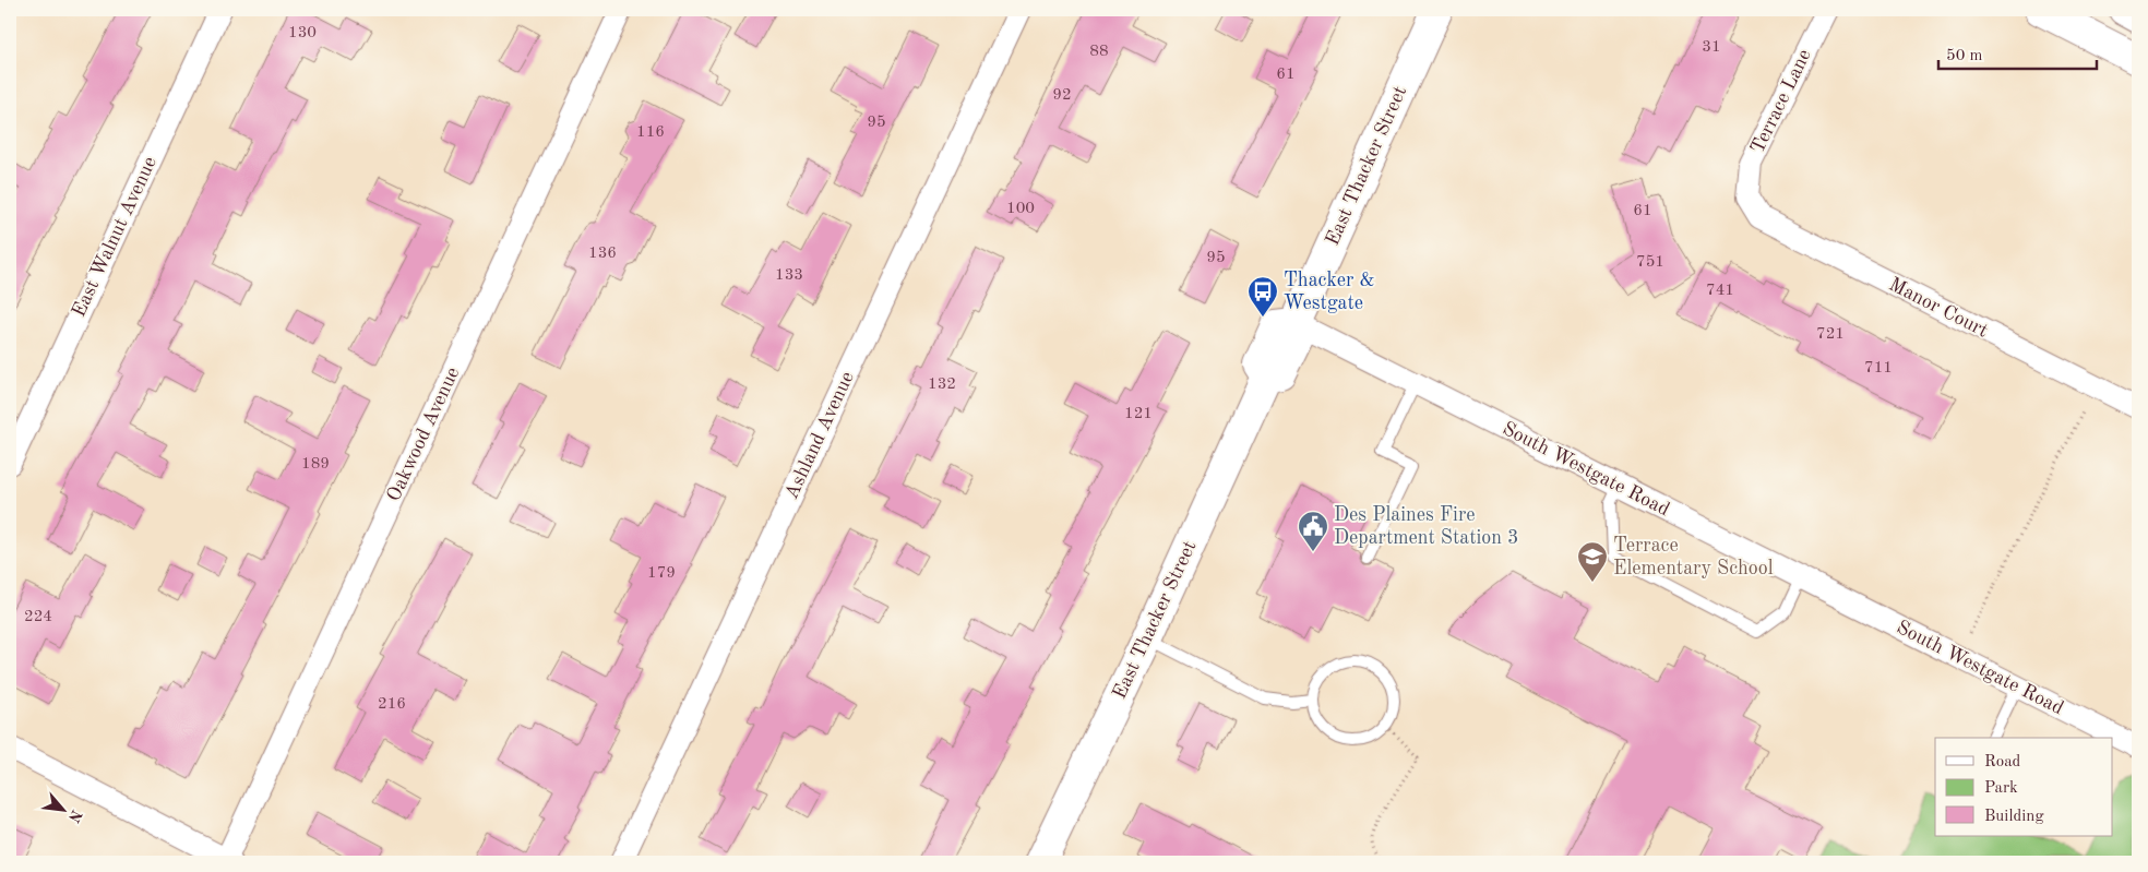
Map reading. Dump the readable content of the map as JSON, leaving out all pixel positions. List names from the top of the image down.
{
  "streets": {
    "main road": ["East Thacker Street"],
    "street": [
      "Terrace Lane",
      "East Walnut Avenue",
      "Manor Court",
      "Oakwood Avenue",
      "Ashland Avenue",
      "South Westgate Road"
    ]
  },
  "crossings": [
    ["Terrace Lane", "Manor Court"],
    ["East Thacker Street", "South Westgate Road"]
  ],
  "places": {
    "bus stop": ["Thacker & Westgate"],
    "public building": ["Des Plaines Fire Department Station 3"],
    "school or university": ["Terrace Elementary School"]
  },
  "house_numbers": [
    "130",
    "31",
    "88",
    "61",
    "92",
    "95",
    "116",
    "100",
    "61",
    "136",
    "95",
    "751",
    "133",
    "741",
    "721",
    "711",
    "132",
    "121",
    "189",
    "179",
    "224",
    "216"
  ],
  "legend": ["Road", "Park", "Building"],
  "scale_bar": "50 m",
  "north": "bottom right"
}
